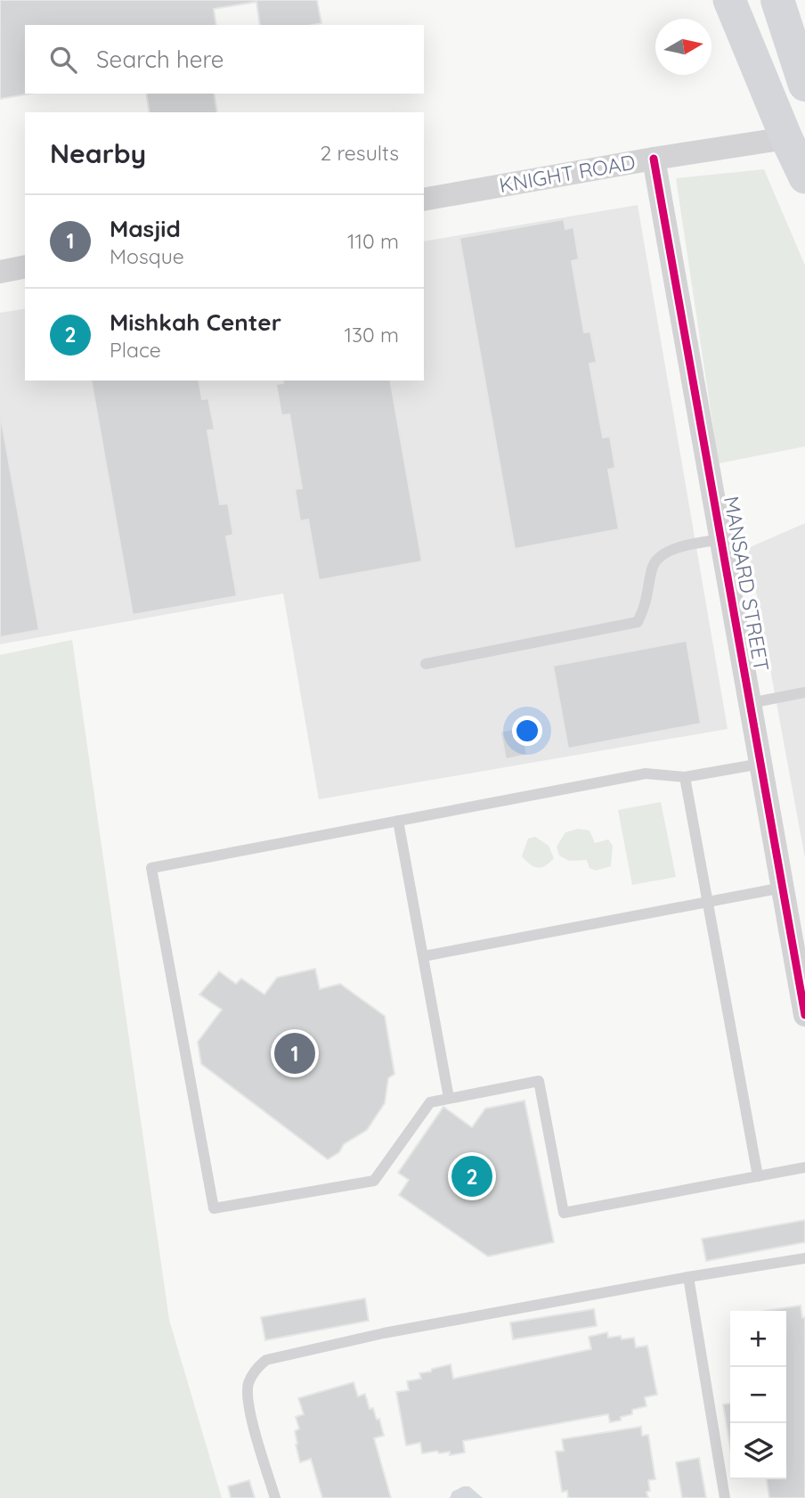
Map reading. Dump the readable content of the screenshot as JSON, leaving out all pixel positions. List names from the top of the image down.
{
  "streets": {
    "street": ["KNIGHT ROAD", "MANSARD STREET"]
  },
  "crossings": [
    ["KNIGHT ROAD", "MANSARD STREET"]
  ],
  "north": "right",
  "page": {
    "search": "Search here",
    "heading": ["Nearby", "2 results"],
    "list": [
      {
        "mark": "1",
        "name": "Masjid",
        "note": "Mosque",
        "value": "110 m"
      },
      {
        "mark": "2",
        "name": "Mishkah Center",
        "note": "Place",
        "value": "130 m"
      }
    ],
    "pins": ["1", "2"],
    "map_buttons": ["+", "−"]
  }
}
